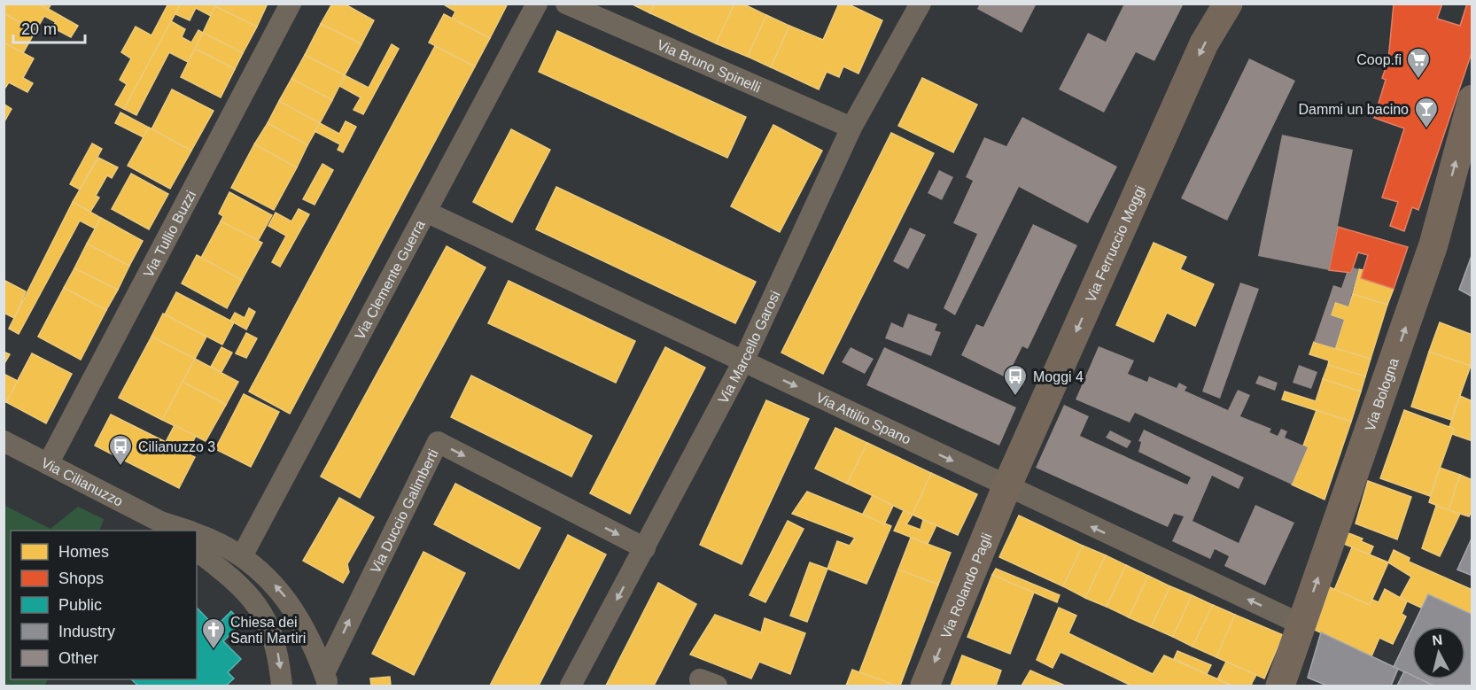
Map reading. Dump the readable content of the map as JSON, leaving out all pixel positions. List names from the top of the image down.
{
  "streets": {
    "street": [
      "Via Bruno Spinelli",
      "Via Tullio Buzzi",
      "Via Ferruccio Moggi",
      "Via Clemente Guerra",
      "Via Marcello Garosi",
      "Via Bologna",
      "Via Attilio Spano",
      "Via Cilianuzzo",
      "Via Duccio Galimberti",
      "Via Rolando Pagli"
    ]
  },
  "crossings": [
    ["Via Bruno Spinelli", "Via Marcello Garosi"],
    ["Via Tullio Buzzi", "Via Cilianuzzo"],
    ["Via Ferruccio Moggi", "Via Attilio Spano"],
    ["Via Ferruccio Moggi", "Via Rolando Pagli"],
    ["Via Clemente Guerra", "Via Attilio Spano"],
    ["Via Marcello Garosi", "Via Attilio Spano"],
    ["Via Marcello Garosi", "Via Duccio Galimberti"],
    ["Via Bologna", "Via Attilio Spano"],
    ["Via Attilio Spano", "Via Rolando Pagli"]
  ],
  "one_way": ["Via Ferruccio Moggi", "Via Bologna", "Via Rolando Pagli"],
  "places": {
    "supermarket": ["Coop.fi"],
    "bar": ["Dammi un bacino"],
    "bus stop": ["Moggi 4", "Cilianuzzo 3"],
    "church": ["Chiesa dei Santi Martiri"]
  },
  "legend": [
    "Homes",
    "Shops",
    "Public",
    "Industry",
    "Other"
  ],
  "scale_bar": "20 m",
  "north": "top"
}
